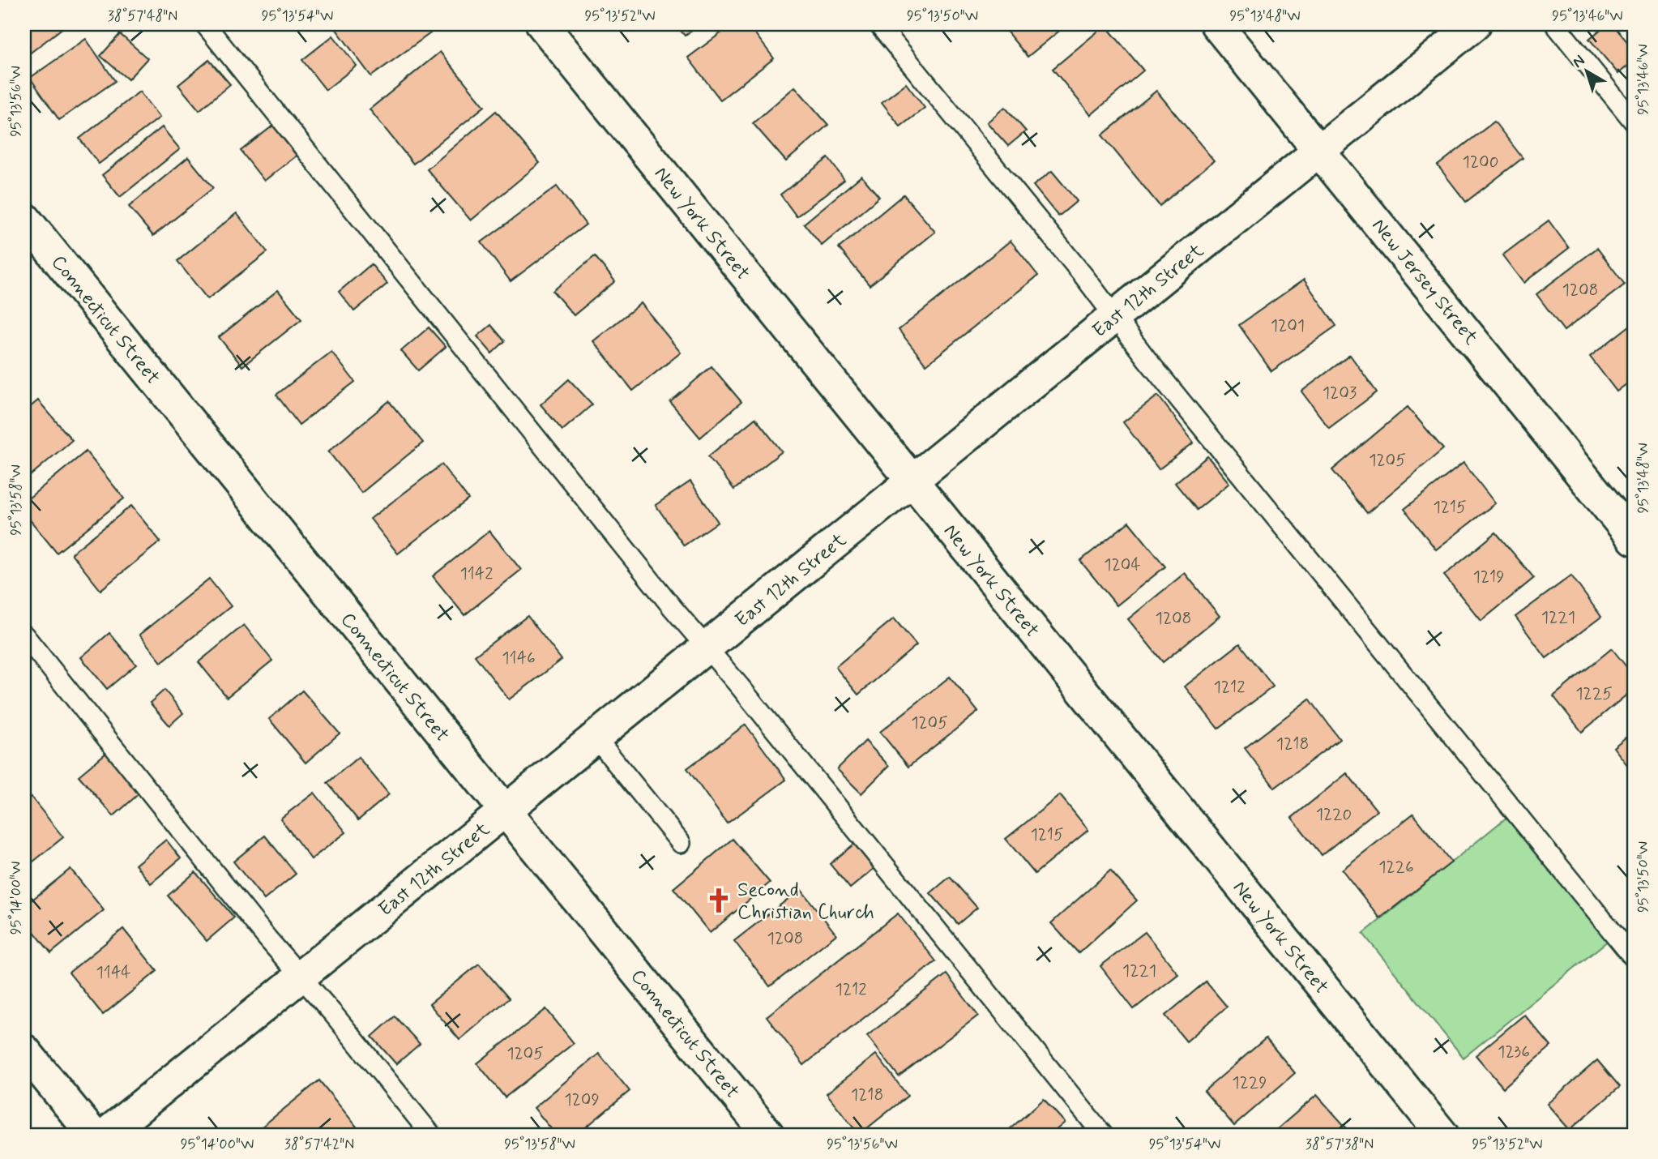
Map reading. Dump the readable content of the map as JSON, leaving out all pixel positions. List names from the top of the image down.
{
  "streets": {
    "street": [
      "New York Street",
      "New Jersey Street",
      "East 12th Street",
      "Connecticut Street"
    ]
  },
  "crossings": [
    ["New York Street", "East 12th Street"],
    ["New Jersey Street", "East 12th Street"],
    ["East 12th Street", "Connecticut Street"]
  ],
  "places": {
    "church": ["Second Christian Church"]
  },
  "house_numbers": [
    "1200",
    "1208",
    "1201",
    "1203",
    "1205",
    "1215",
    "1204",
    "1142",
    "1219",
    "1221",
    "1208",
    "1146",
    "1212",
    "1225",
    "1205",
    "1218",
    "1220",
    "1215",
    "1226",
    "1208",
    "1221",
    "1144",
    "1212",
    "1236",
    "1205",
    "1229",
    "1218",
    "1209"
  ],
  "north": "top left",
  "coordinates": [
    "38°57'48\"N",
    "95°13'54\"W",
    "95°13'52\"W",
    "95°13'50\"W",
    "95°13'48\"W",
    "95°13'46\"W",
    "95°13'56\"W",
    "95°13'58\"W",
    "95°14'00\"W",
    "38°57'42\"N",
    "38°57'38\"N"
  ]
}
